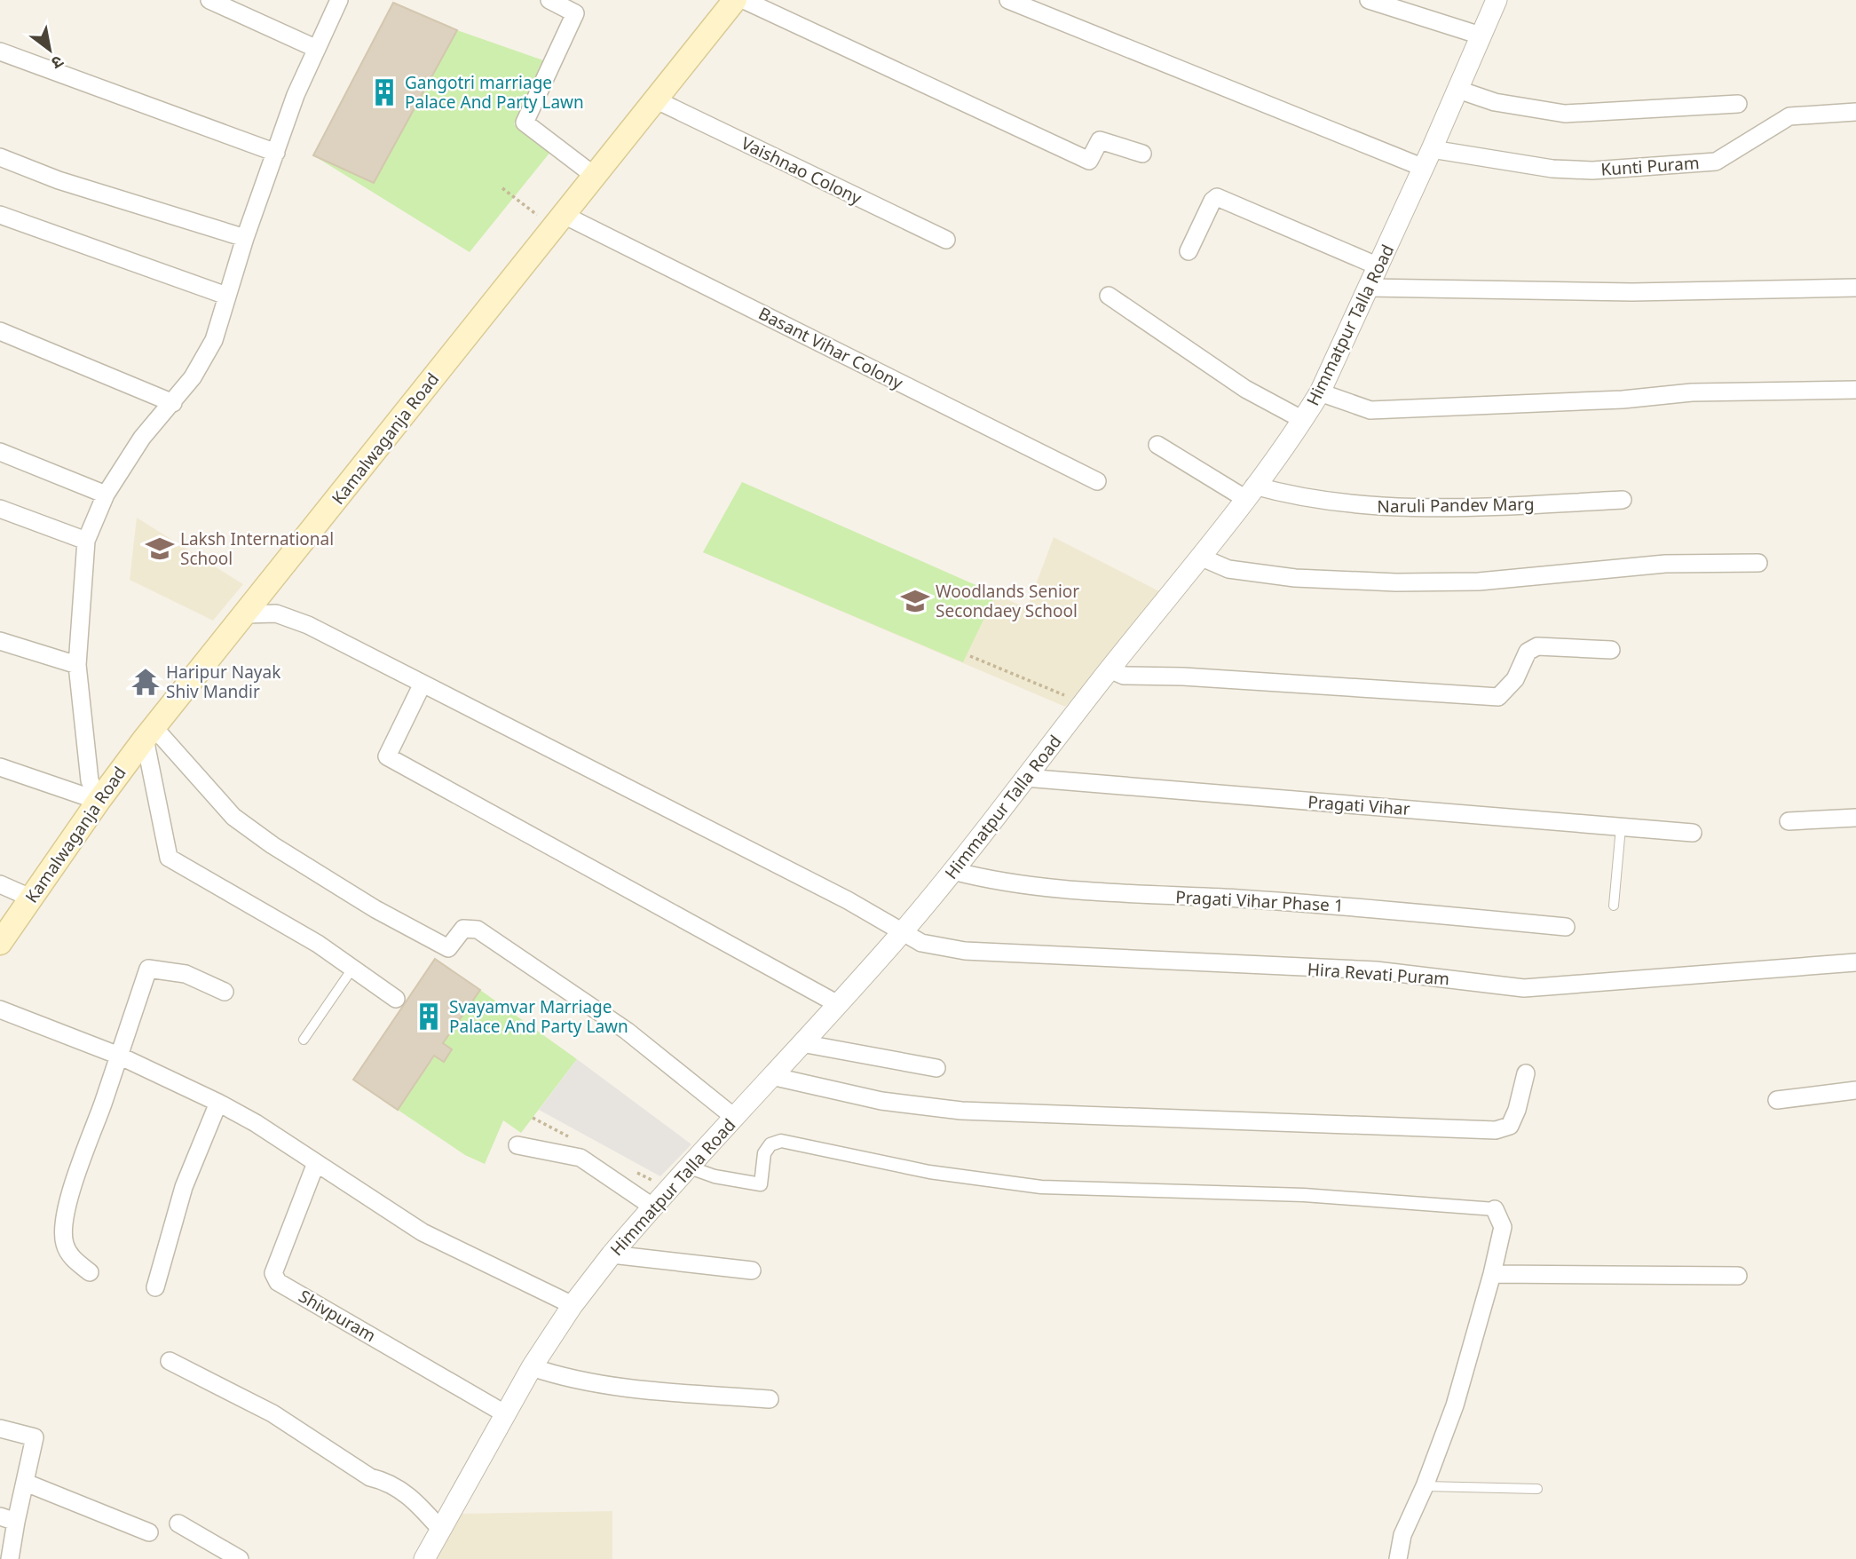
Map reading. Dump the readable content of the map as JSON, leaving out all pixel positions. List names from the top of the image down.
{
  "streets": {
    "main road": ["Kamalwaganja Road"],
    "street": [
      "Kunti Puram",
      "Vaishnao Colony",
      "Himmatpur Talla Road",
      "Basant Vihar Colony",
      "Naruli Pandev Marg",
      "Pragati Vihar",
      "Pragati Vihar Phase 1",
      "Hira Revati Puram",
      "Shivpuram"
    ]
  },
  "crossings": [
    ["Kunti Puram", "Himmatpur Talla Road"],
    ["Vaishnao Colony", "Kamalwaganja Road"],
    ["Himmatpur Talla Road", "Naruli Pandev Marg"],
    ["Himmatpur Talla Road", "Pragati Vihar"],
    ["Himmatpur Talla Road", "Pragati Vihar Phase 1"],
    ["Himmatpur Talla Road", "Hira Revati Puram"],
    ["Himmatpur Talla Road", "Shivpuram"],
    ["Basant Vihar Colony", "Kamalwaganja Road"],
    ["Kamalwaganja Road", "Hira Revati Puram"]
  ],
  "places": {
    "building": ["Gangotri marriage Palace And Party Lawn", "Svayamvar Marriage Palace And Party Lawn"],
    "school or university": ["Laksh International School", "Woodlands Senior Secondaey School"],
    "temple": ["Haripur Nayak Shiv Mandir"]
  },
  "north": "bottom right"
}
